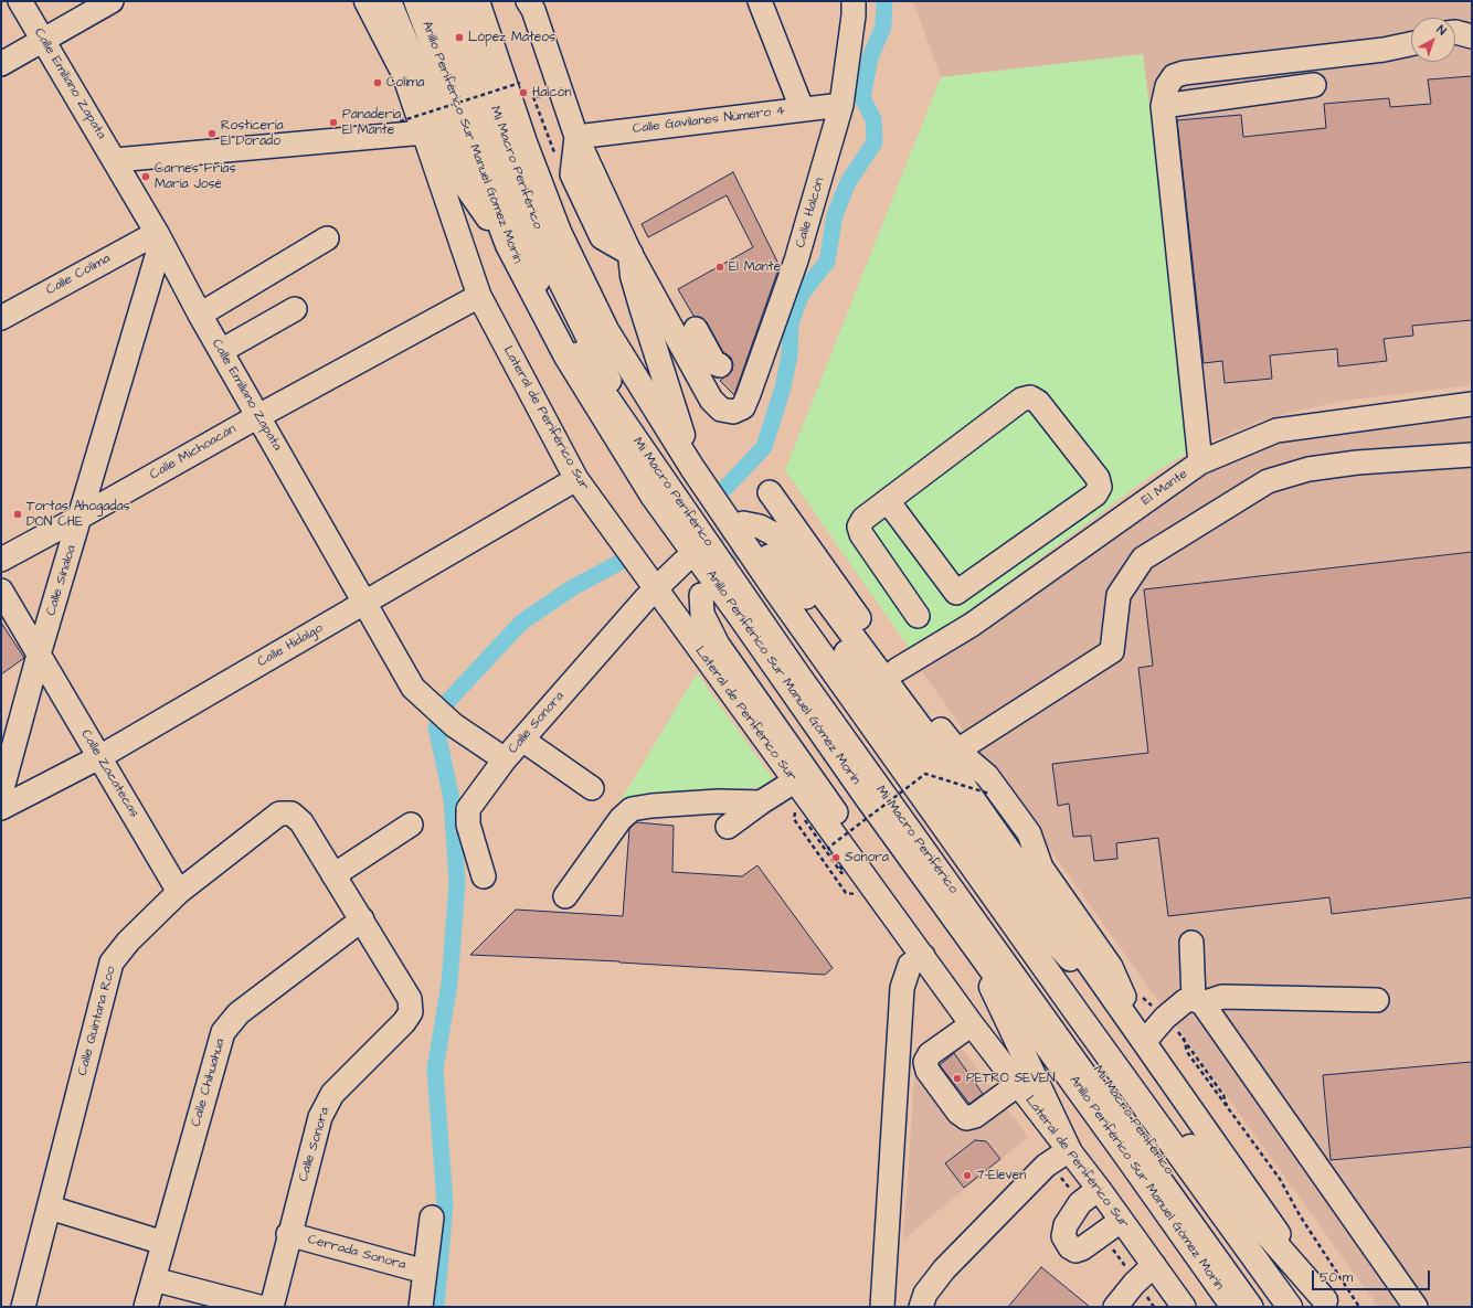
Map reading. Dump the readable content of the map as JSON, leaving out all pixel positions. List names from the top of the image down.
{
  "streets": {
    "highway": ["Anillo Periférico Sur Manuel Gómez Morín"],
    "street": [
      "Calle Emiliano Zapata",
      "Calle Gavilanes Número 4",
      "Mi Macro Periférico",
      "Calle Halcón",
      "Calle Colima",
      "Lateral de Periférico Sur",
      "Calle Michoacán",
      "El Mante",
      "Calle Sinaloa",
      "Calle Hidalgo",
      "Calle Sonora",
      "Calle Zacatecas",
      "Calle Quintana Roo",
      "Calle Chihuahua",
      "Cerrada Sonora"
    ]
  },
  "crossings": [
    ["Calle Emiliano Zapata", "Calle Colima"],
    ["Calle Emiliano Zapata", "Calle Michoacán"],
    ["Calle Emiliano Zapata", "Calle Sinaloa"],
    ["Calle Emiliano Zapata", "Calle Hidalgo"],
    ["Calle Emiliano Zapata", "Calle Sonora"],
    ["Calle Gavilanes Número 4", "Calle Halcón"],
    ["Calle Colima", "Calle Sinaloa"],
    ["Lateral de Periférico Sur", "Calle Michoacán"],
    ["Lateral de Periférico Sur", "Calle Hidalgo"],
    ["Lateral de Periférico Sur", "Calle Sonora"],
    ["Calle Michoacán", "Calle Sinaloa"],
    ["Calle Sinaloa", "Calle Zacatecas"],
    ["Calle Hidalgo", "Calle Zacatecas"],
    ["Calle Sonora", "Calle Chihuahua"],
    ["Calle Sonora", "Cerrada Sonora"],
    ["Calle Zacatecas", "Calle Quintana Roo"]
  ],
  "places": [
    "López Mateos",
    "Colima",
    "Halcón",
    "Panadería El Mante",
    "Rosticería El Dorado",
    "Carnes Frías María José",
    "El Mante",
    "Tortas Ahogadas DON CHE",
    "Sonora",
    "PETRO SEVEN",
    "7-Eleven"
  ],
  "scale_bar": "50 m",
  "north": "top right"
}
